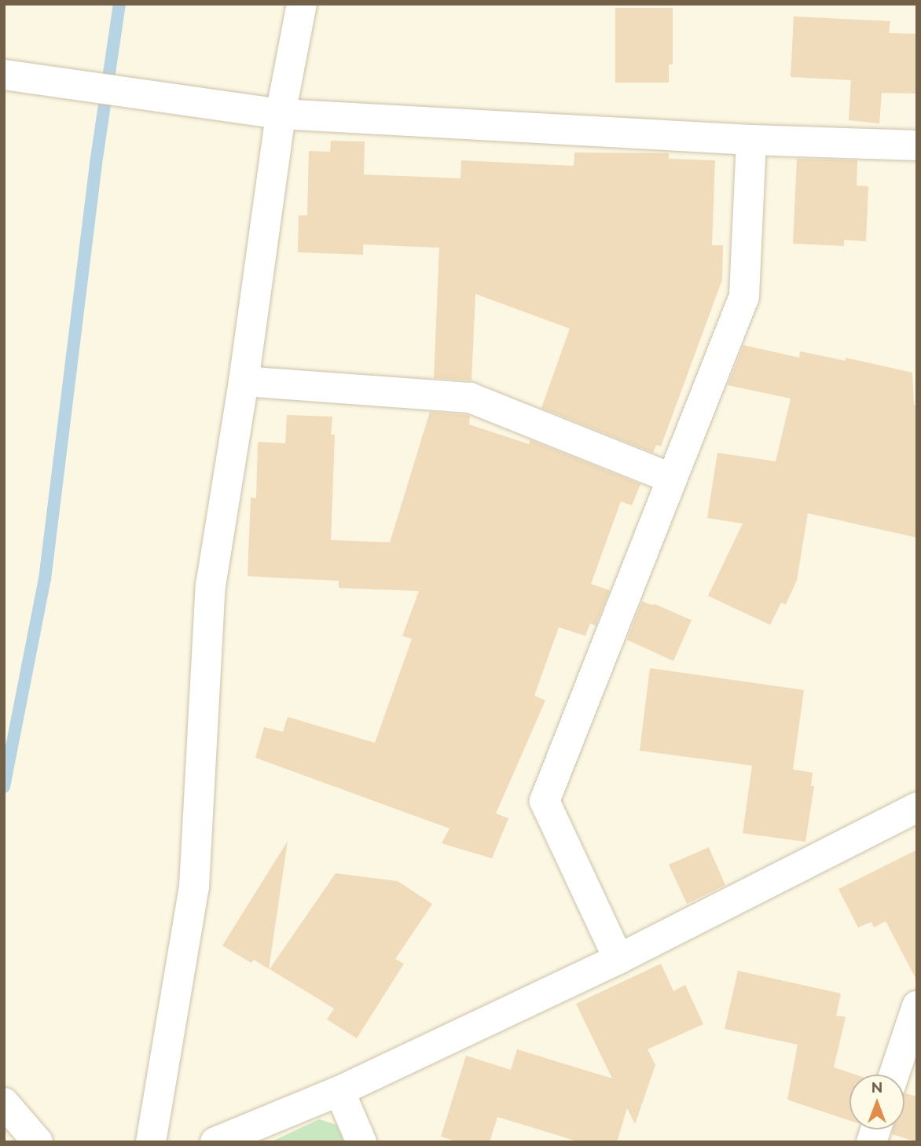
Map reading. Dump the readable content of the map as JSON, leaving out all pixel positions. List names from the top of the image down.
{
  "north": "top"
}
